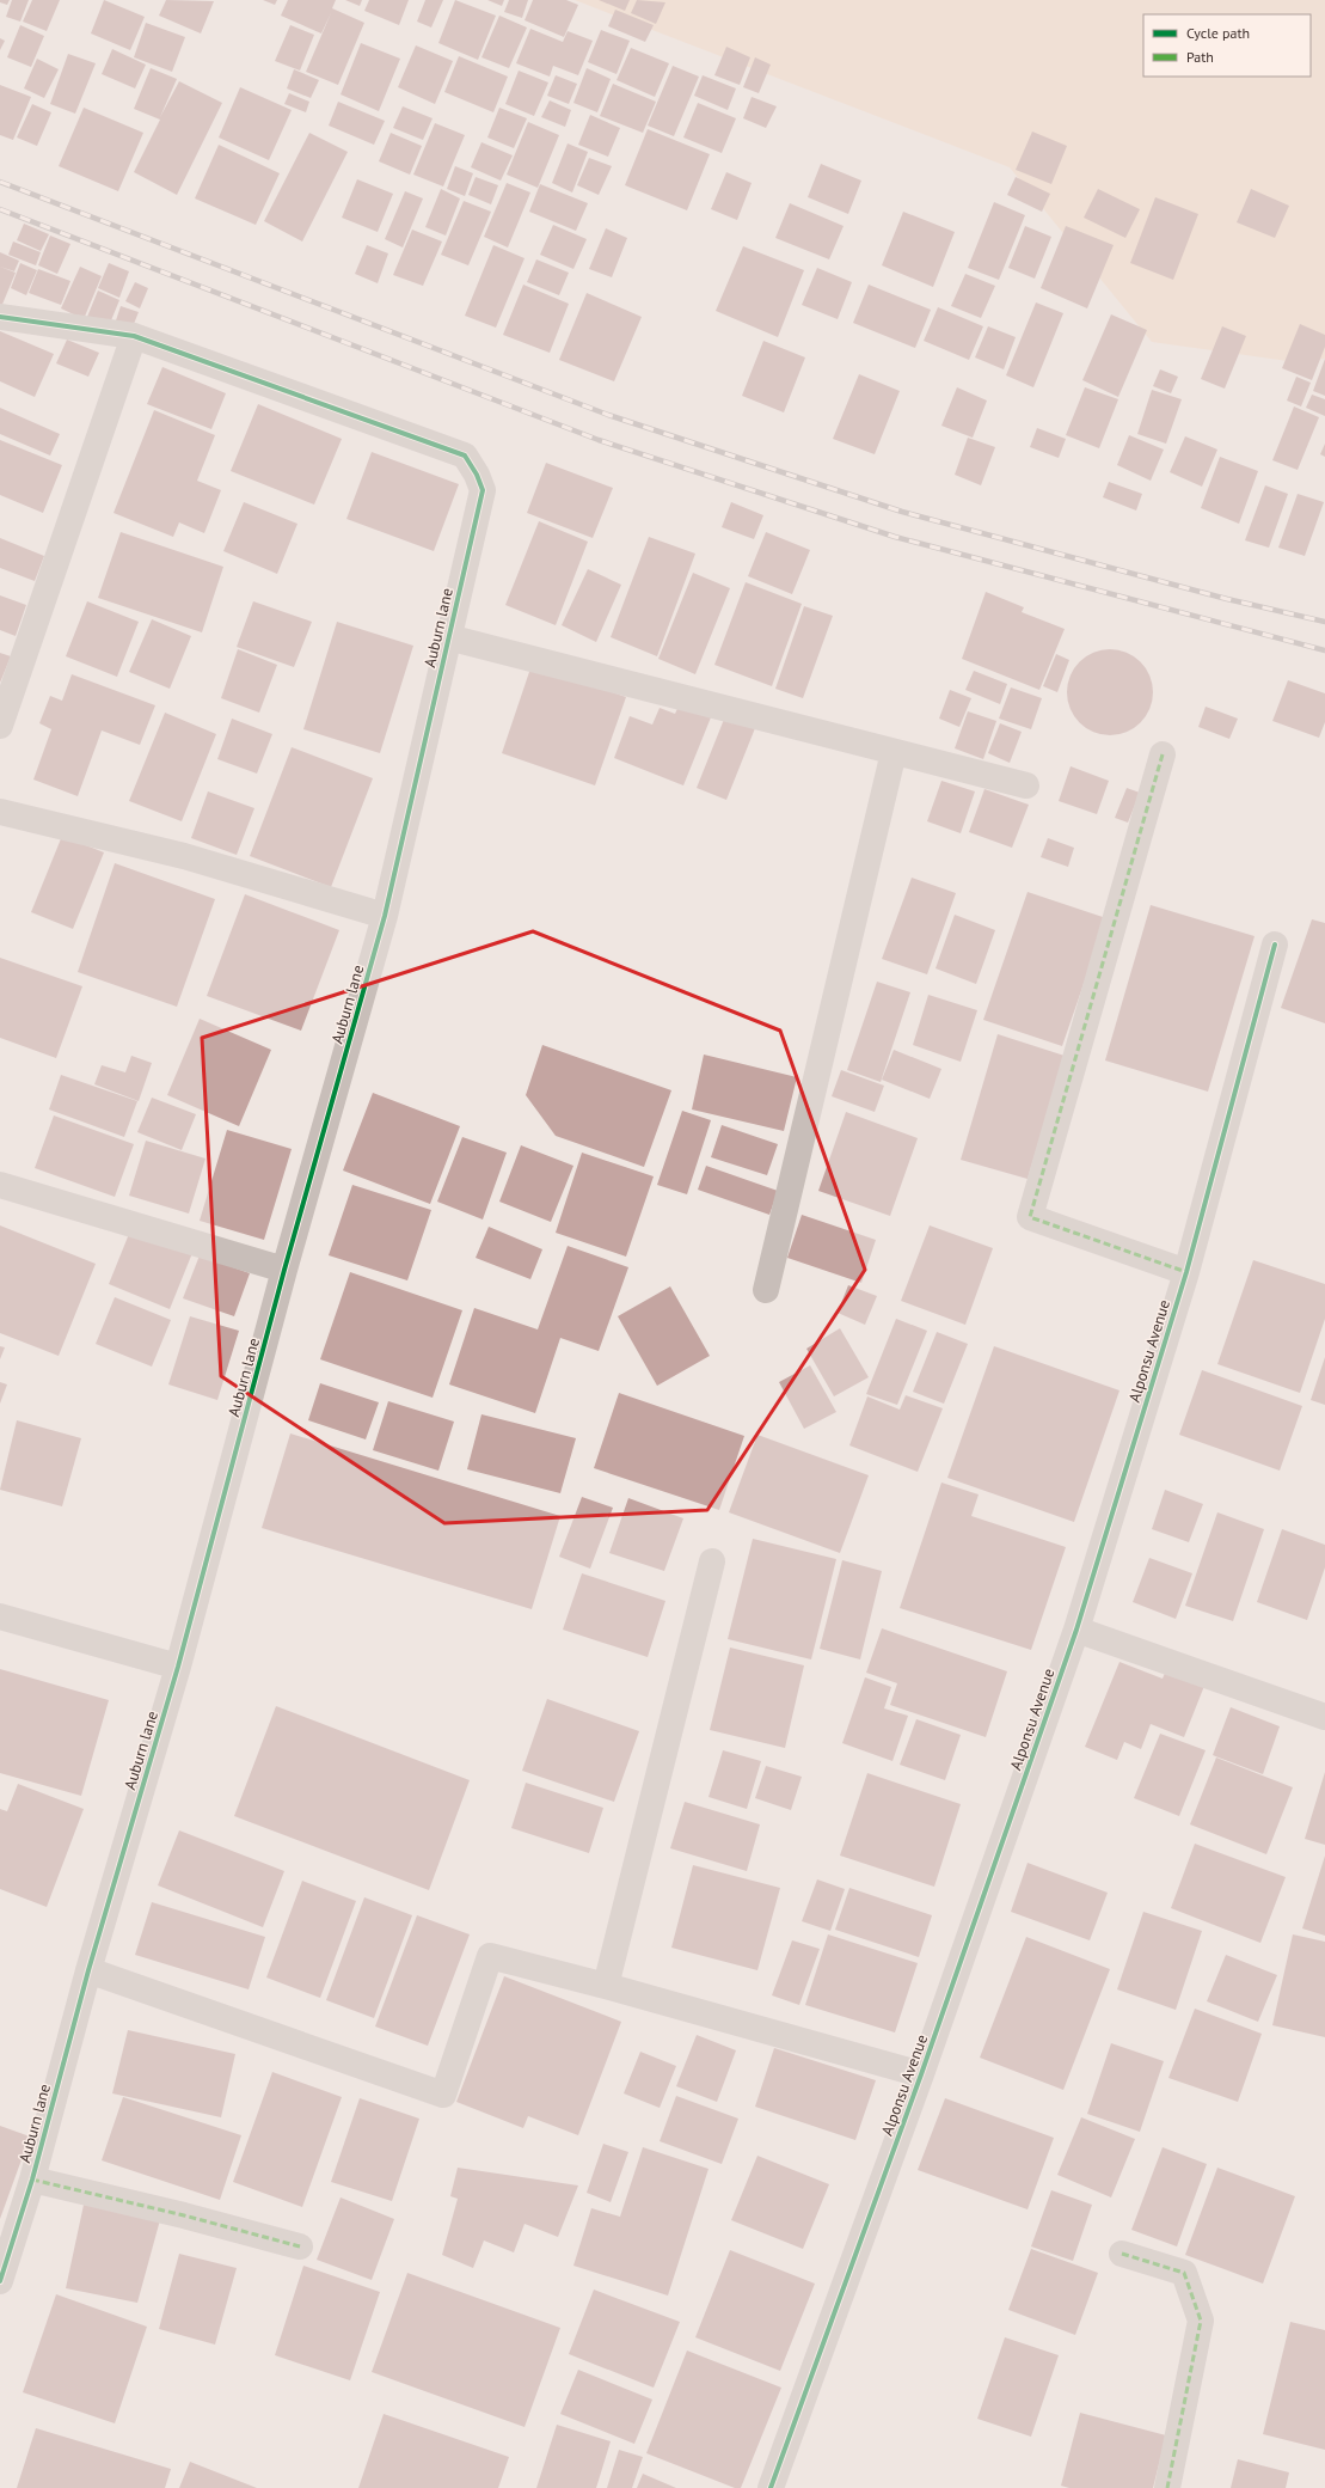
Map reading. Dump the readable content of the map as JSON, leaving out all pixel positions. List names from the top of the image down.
{
  "streets": {
    "street": ["Auburn lane", "Alponsu Avenue"]
  },
  "legend": ["Cycle path", "Path"]
}
